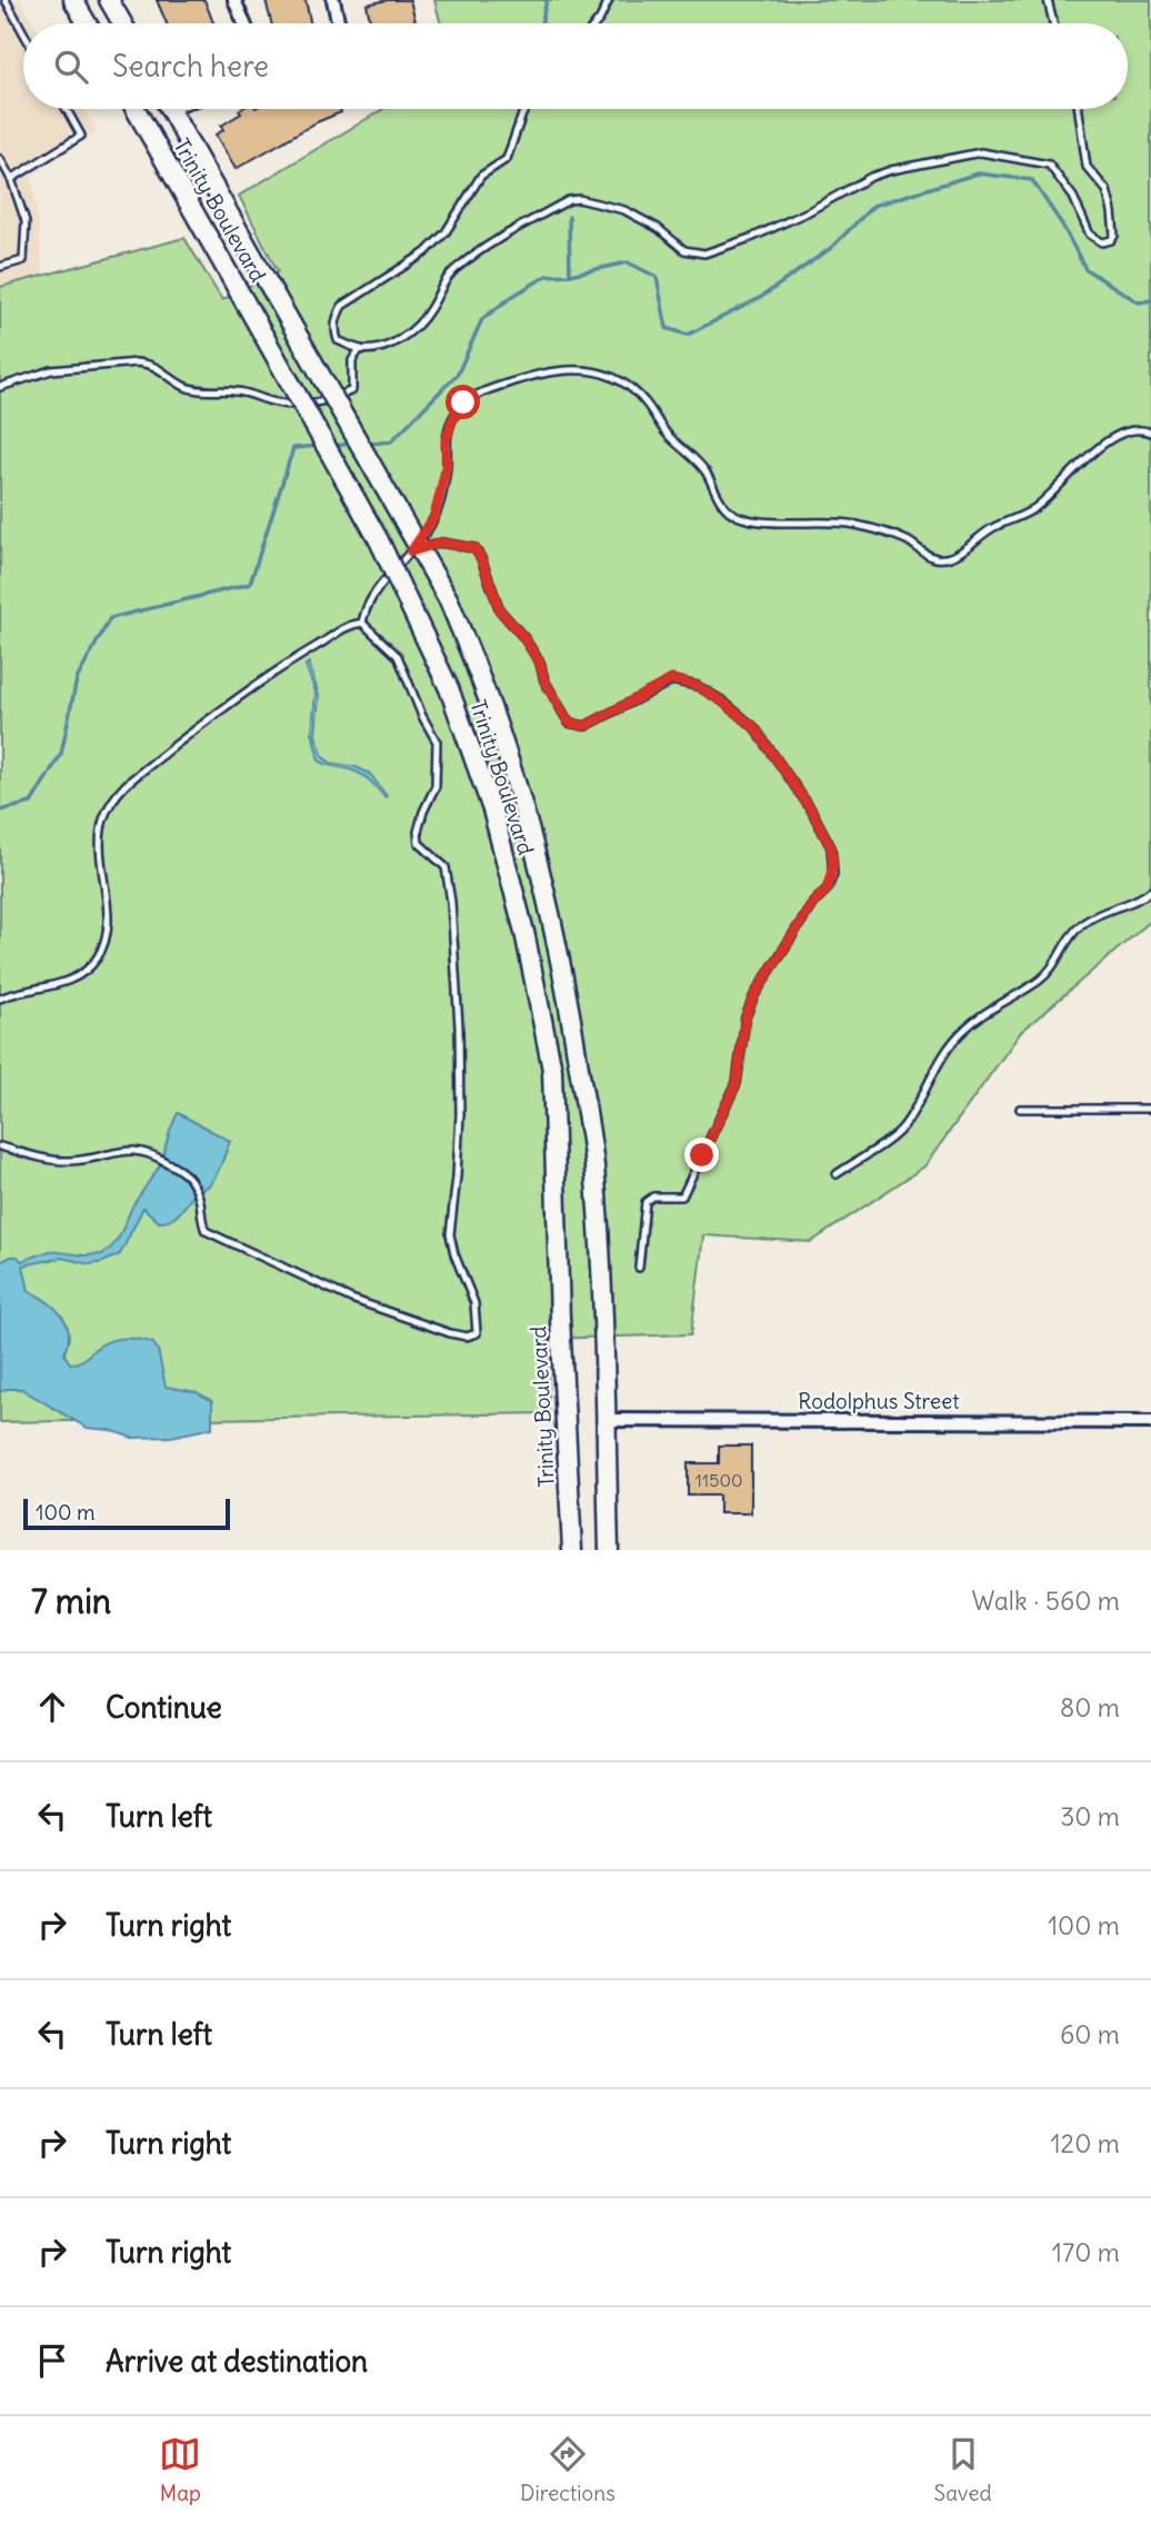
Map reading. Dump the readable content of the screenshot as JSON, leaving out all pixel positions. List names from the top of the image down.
{
  "streets": {
    "main road": ["Trinity Boulevard"],
    "street": ["Rodolphus Street"]
  },
  "crossings": [
    ["Trinity Boulevard", "Rodolphus Street"]
  ],
  "house_numbers": ["11500"],
  "scale_bar": "100 m",
  "page": {
    "search": "Search here",
    "scale": "100 m",
    "heading": ["7 min", "Walk · 560 m"],
    "list": [
      ["Continue", "80 m"],
      ["Turn left", "30 m"],
      ["Turn right", "100 m"],
      ["Turn left", "60 m"],
      ["Turn right", "120 m"],
      ["Turn right", "170 m"],
      "Arrive at destination"
    ],
    "nav": ["Map", "Directions", "Saved"]
  }
}
